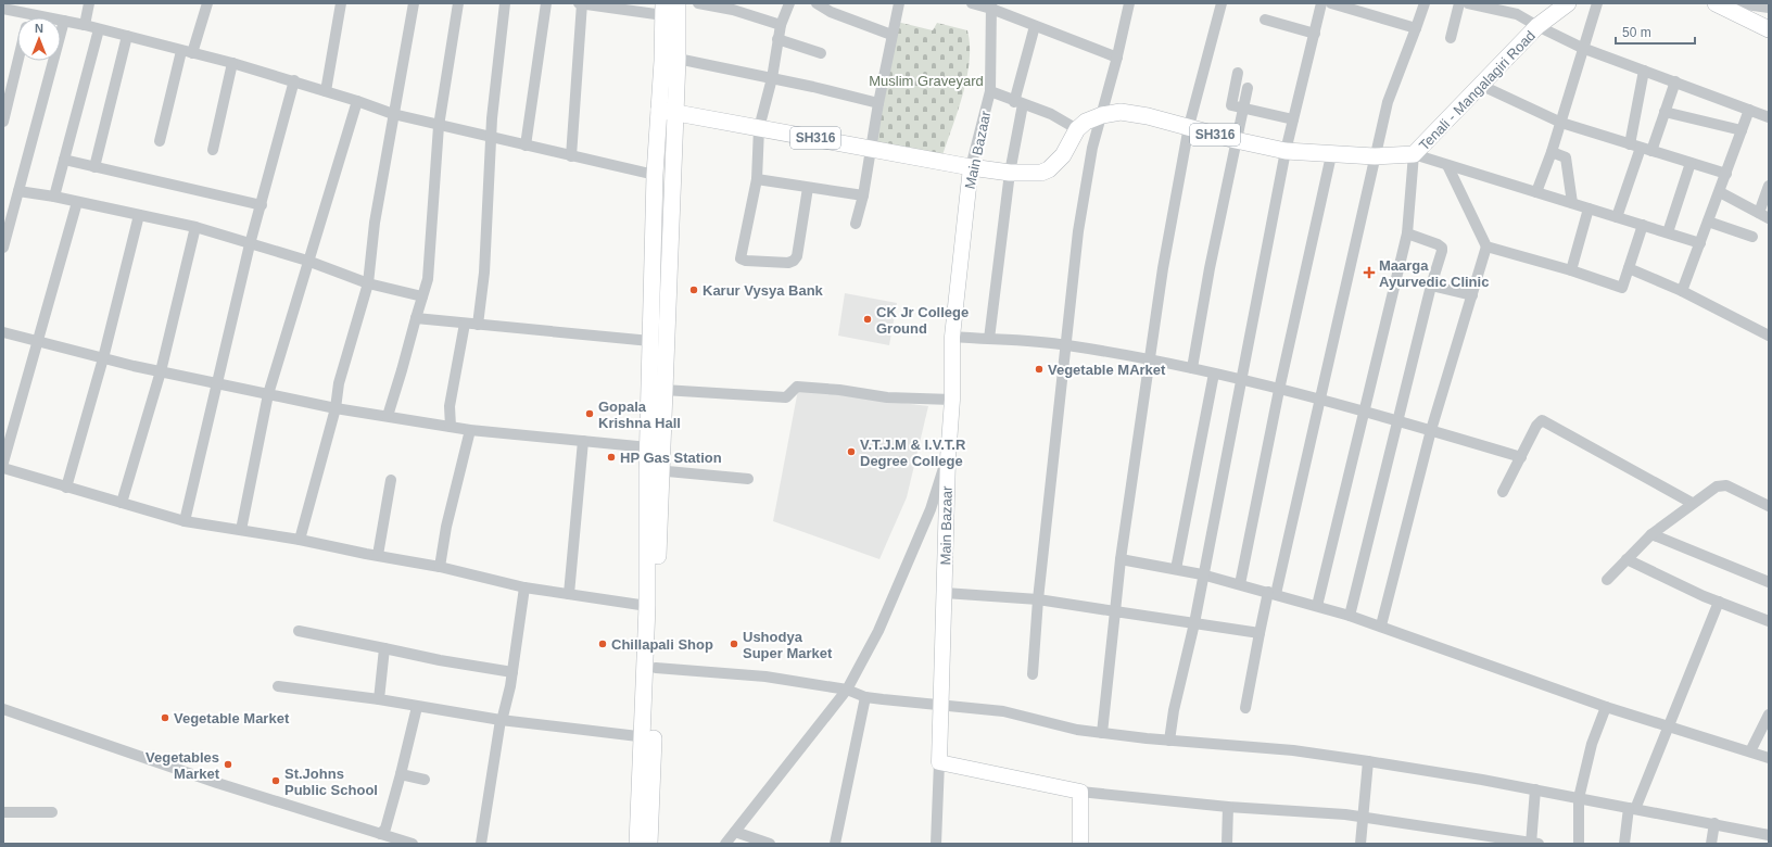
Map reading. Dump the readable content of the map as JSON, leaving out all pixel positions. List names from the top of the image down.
{
  "streets": {
    "main road": ["Tenali - Mangalagiri Road", "SH316"],
    "street": ["Main Bazaar"]
  },
  "crossings": [
    ["Tenali - Mangalagiri Road", "Main Bazaar"]
  ],
  "parks": ["Muslim Graveyard"],
  "places": {
    "health": ["Maarga Ayurvedic Clinic"],
    "other": [
      "Karur Vysya Bank",
      "CK Jr College Ground",
      "Vegetable MArket",
      "Gopala Krishna Hall",
      "V.T.J.M & I.V.T.R Degree College",
      "HP Gas Station",
      "Chillapali Shop",
      "Ushodya Super Market",
      "Vegetable Market",
      "Vegetables Market",
      "St.Johns Public School"
    ]
  },
  "scale_bar": "50 m",
  "north": "top"
}
